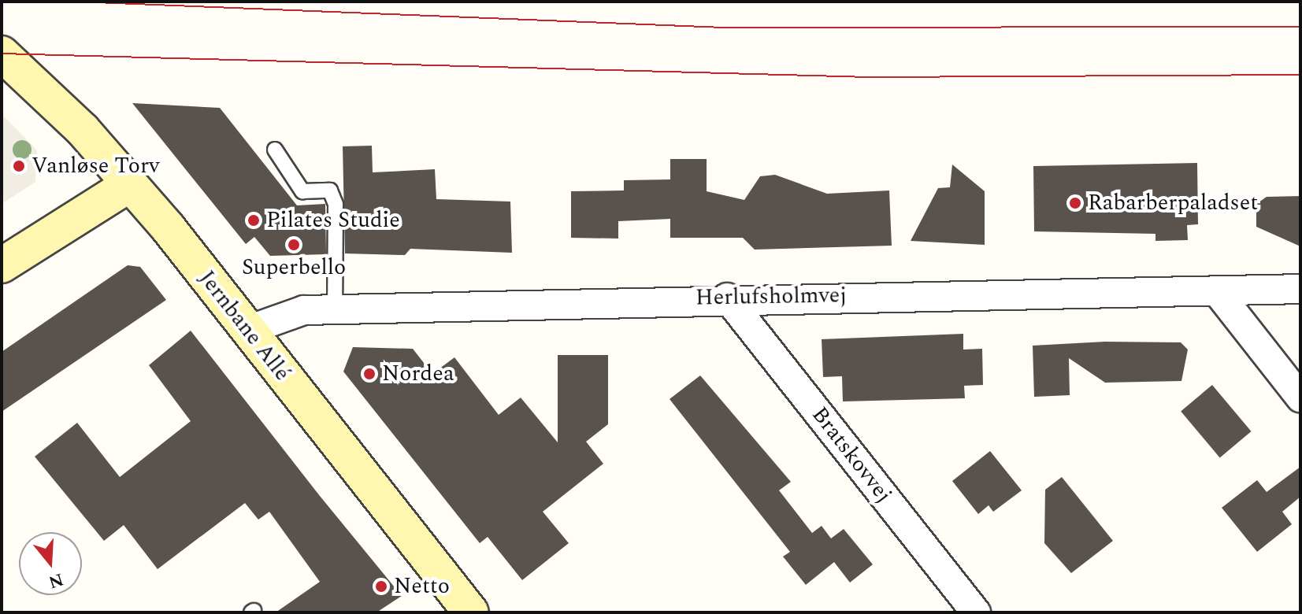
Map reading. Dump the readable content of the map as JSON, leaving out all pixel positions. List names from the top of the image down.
{
  "streets": {
    "street": ["Herlufsholmvej", "Jernbane Allé", "Bratskovvej"]
  },
  "crossings": [
    ["Herlufsholmvej", "Jernbane Allé"],
    ["Herlufsholmvej", "Bratskovvej"]
  ],
  "places": [
    "Vanløse Torv",
    "Rabarberpaladset",
    "Pilates Studie",
    "Superbello",
    "Nordea",
    "Netto"
  ],
  "north": "bottom"
}
